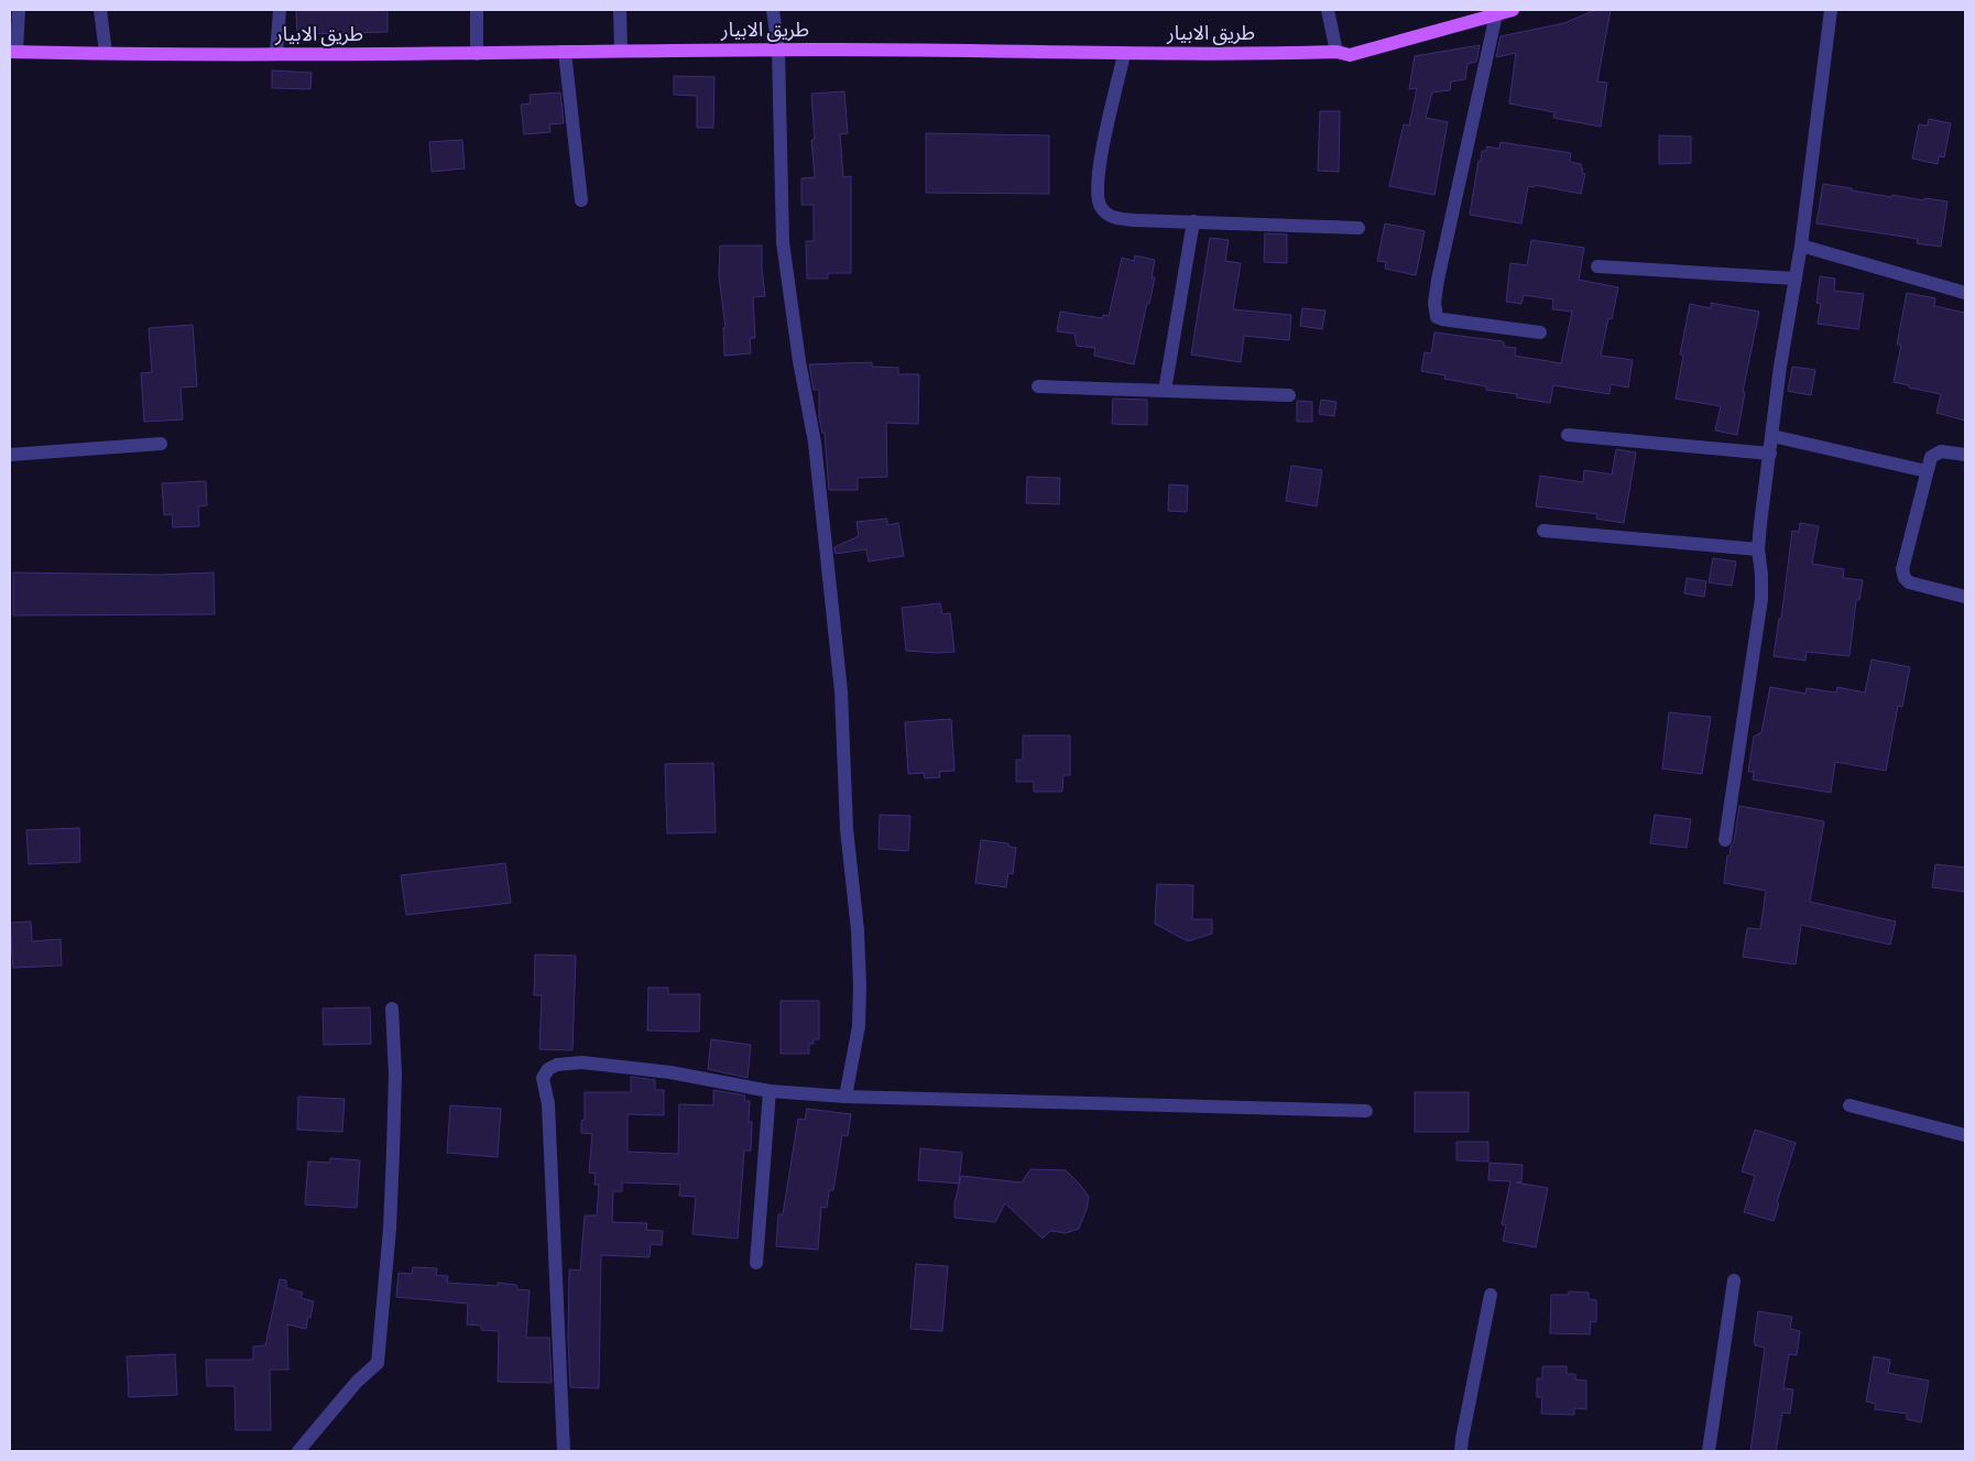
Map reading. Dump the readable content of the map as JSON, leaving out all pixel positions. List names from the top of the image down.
{
  "streets": {
    "main road": ["طريق الابيار"]
  }
}
